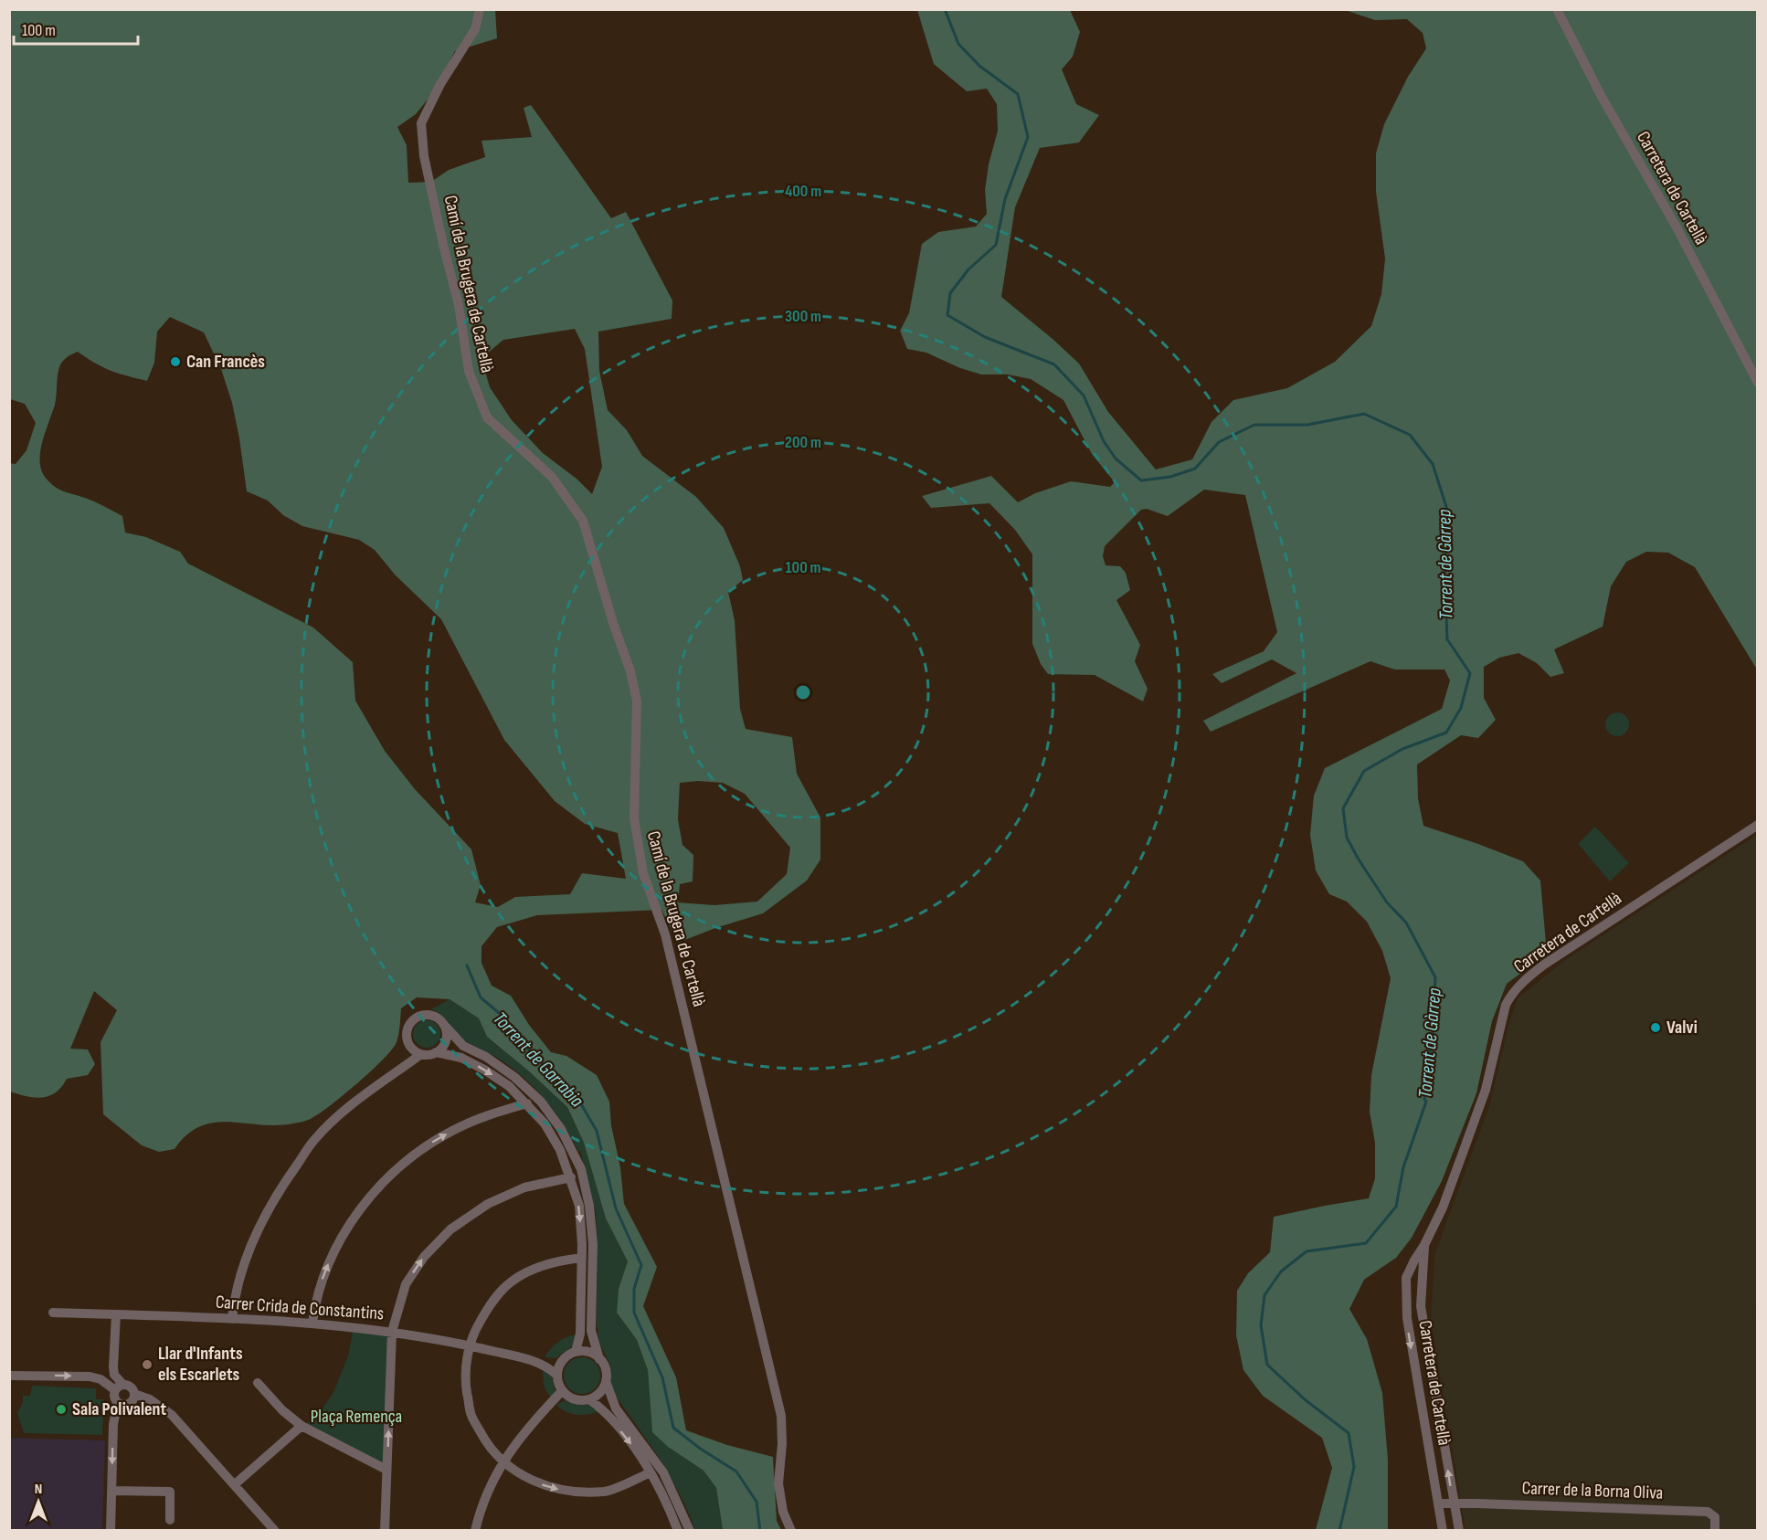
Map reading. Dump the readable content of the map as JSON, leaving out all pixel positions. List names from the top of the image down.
{
  "streets": {
    "street": [
      "Carretera de Cartellà",
      "Camí de la Brugera de Cartellà",
      "Carrer Crida de Constantins",
      "Carrer de la Borna Oliva"
    ]
  },
  "crossings": [
    ["Carretera de Cartellà", "Carrer de la Borna Oliva"]
  ],
  "water": ["Torrent de Gàrrep", "Torrent de Garrabia"],
  "parks": ["Plaça Remença"],
  "places": [
    "Can Francès",
    "Valvi",
    "Llar d'Infants els Escarlets",
    "Sala Polivalent"
  ],
  "scale_bar": "100 m",
  "north": "top",
  "rings": [
    "400 m",
    "300 m",
    "200 m",
    "100 m"
  ]
}
